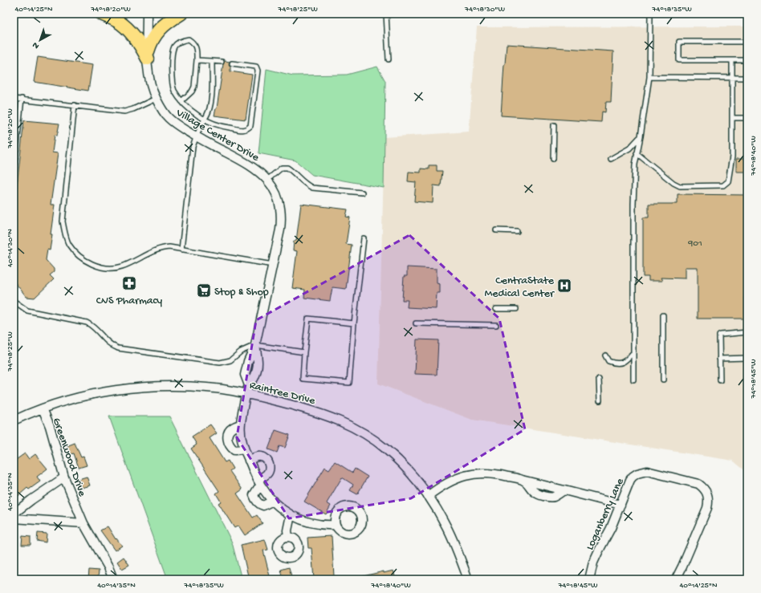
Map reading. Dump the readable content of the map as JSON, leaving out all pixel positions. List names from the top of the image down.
{
  "streets": {
    "street": [
      "Village Center Drive",
      "Raintree Drive",
      "Greenwood Drive",
      "Loganberry Lane"
    ]
  },
  "crossings": [
    ["Village Center Drive", "Raintree Drive"],
    ["Raintree Drive", "Greenwood Drive"]
  ],
  "places": {
    "pharmacy": ["CVS Pharmacy"],
    "hospital": ["CentraState Medical Center"],
    "supermarket": ["Stop & Shop"]
  },
  "house_numbers": ["901"],
  "north": "bottom left",
  "coordinates": [
    "40°14'25\"N",
    "74°18'20\"W",
    "74°18'25\"W",
    "74°18'30\"W",
    "74°18'35\"W",
    "74°18'40\"W",
    "40°14'30\"N",
    "74°18'45\"W",
    "40°14'35\"N"
  ]
}
